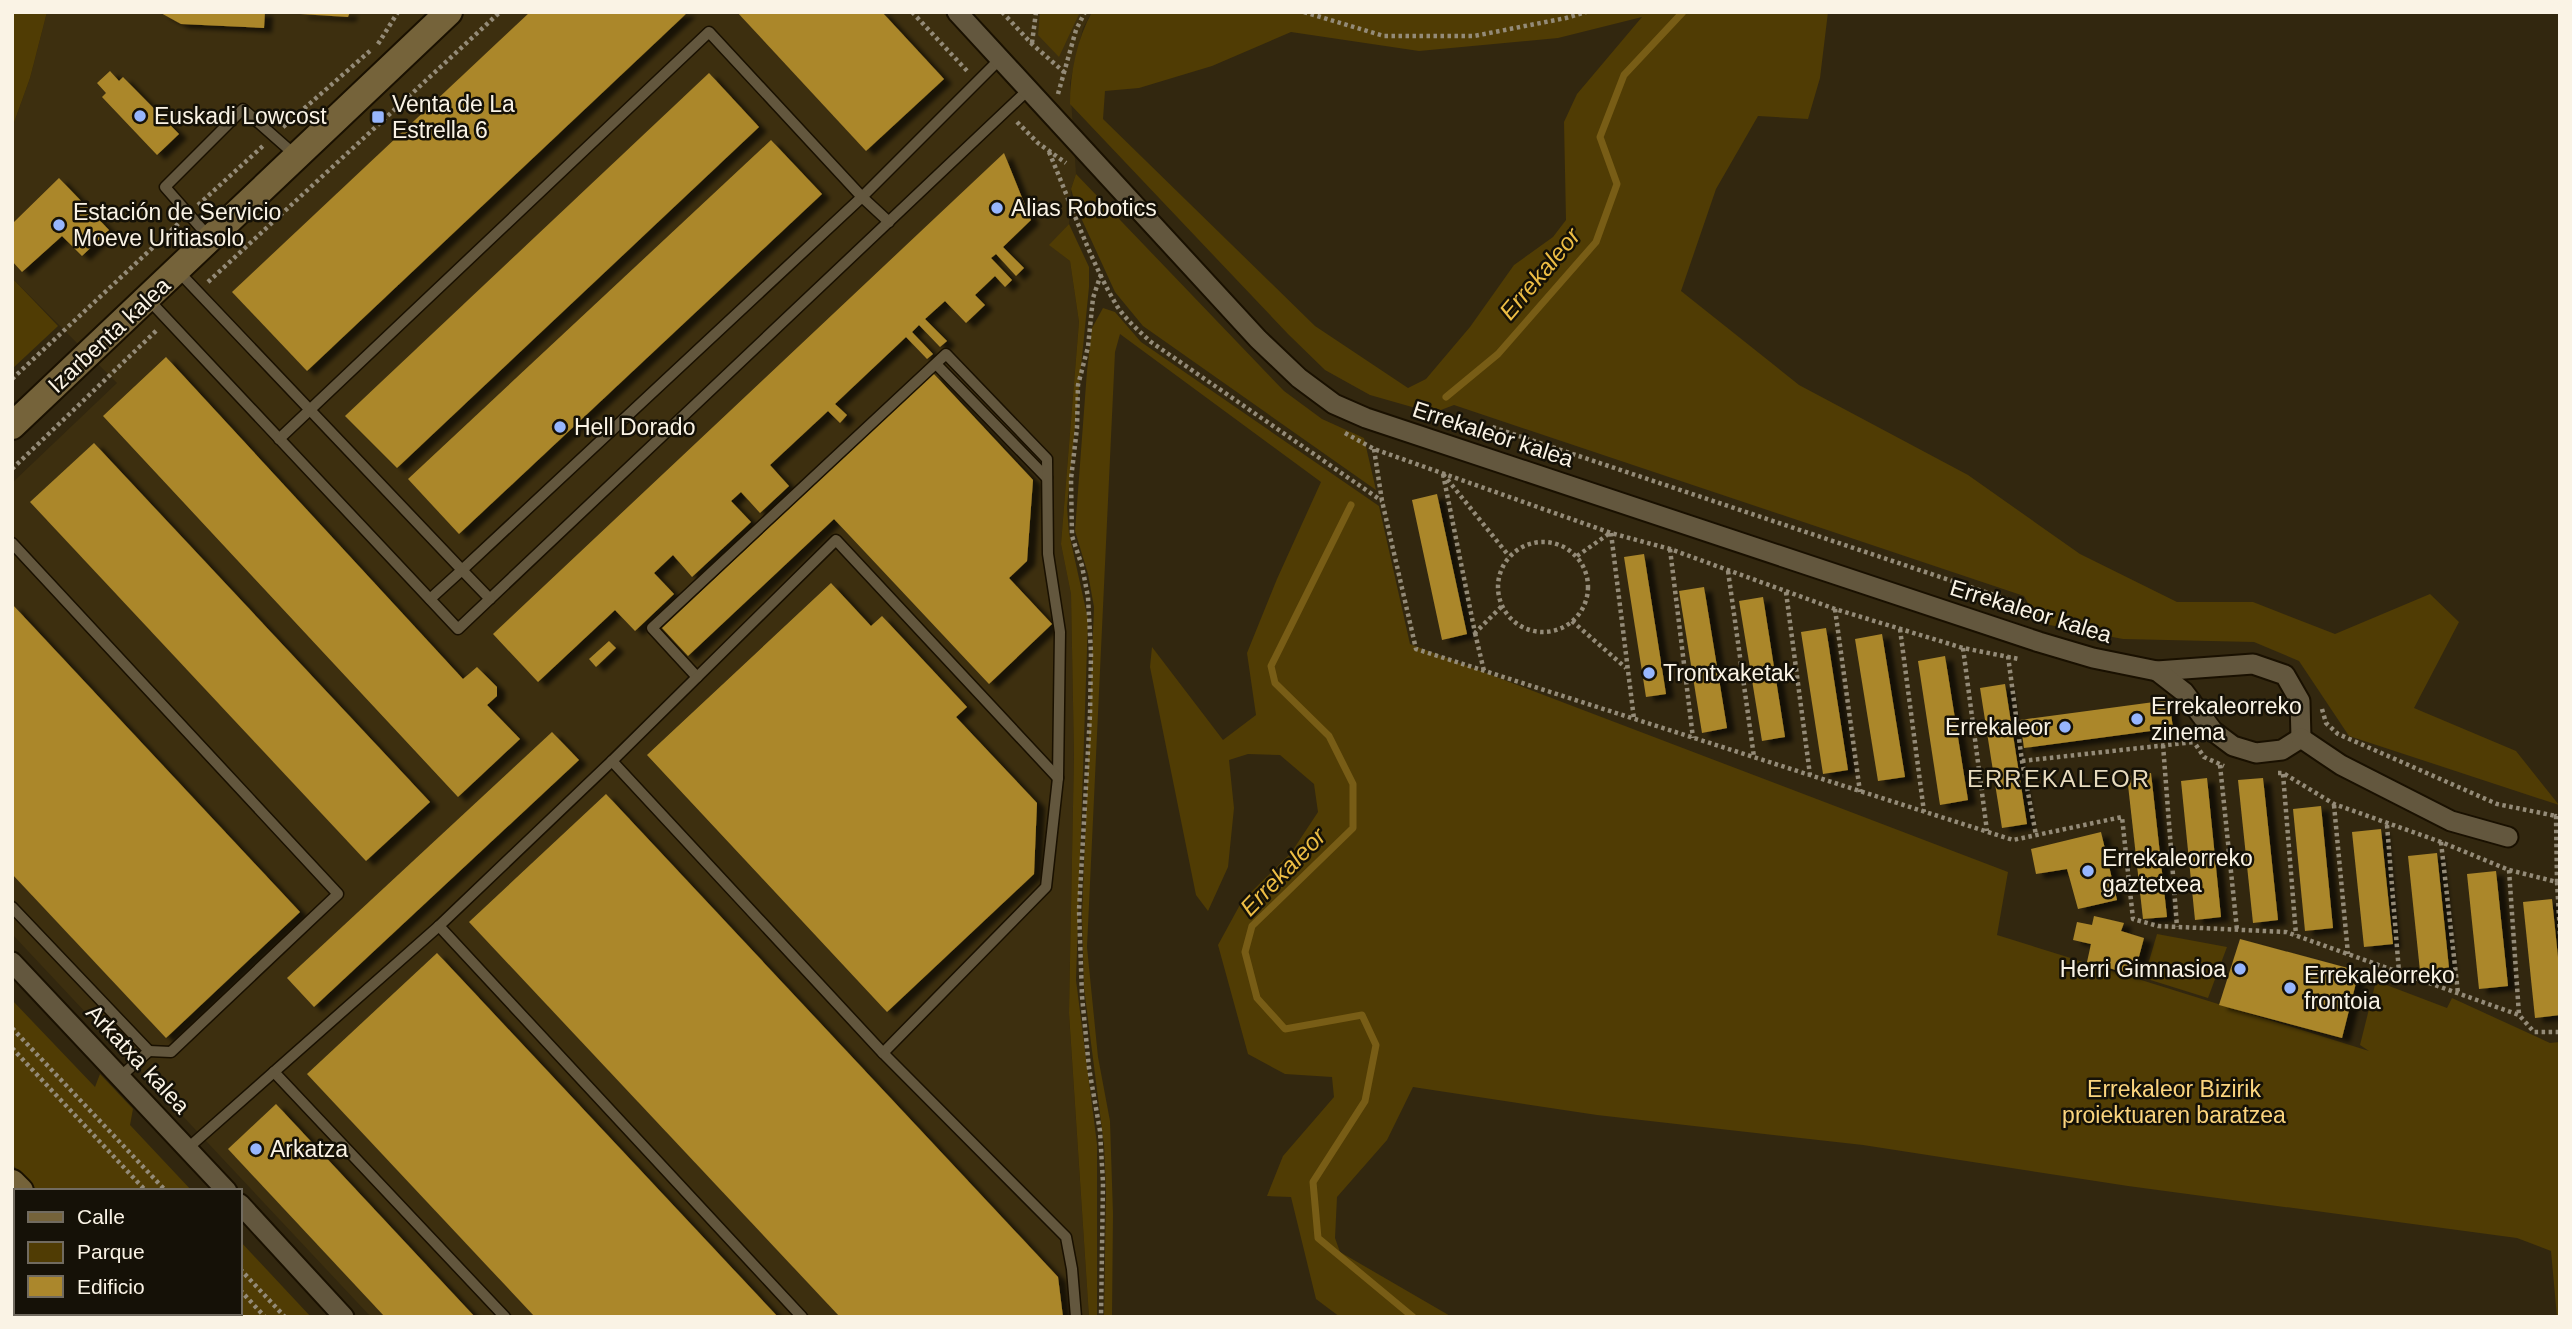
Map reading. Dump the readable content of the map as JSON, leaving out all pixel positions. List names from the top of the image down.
{
  "streets": {
    "main road": ["Izarbenta kalea"],
    "street": ["Errekaleor kalea", "Arkatxa kalea"]
  },
  "districts": ["ERREKALEOR"],
  "water": ["Errekaleor"],
  "parks": ["Errekaleor Bizirik proiektuaren baratzea"],
  "places": {
    "other": [
      "Euskadi Lowcost",
      "Alias Robotics",
      "Estación de Servicio Moeve Uritiasolo",
      "Hell Dorado",
      "Trontxaketak",
      "Errekaleorreko zinema",
      "Errekaleor",
      "Errekaleorreko gaztetxea",
      "Herri Gimnasioa",
      "Errekaleorreko frontoia",
      "Arkatza"
    ],
    "transit": ["Venta de La Estrella 6"]
  },
  "legend": ["Calle", "Parque", "Edificio"]
}
